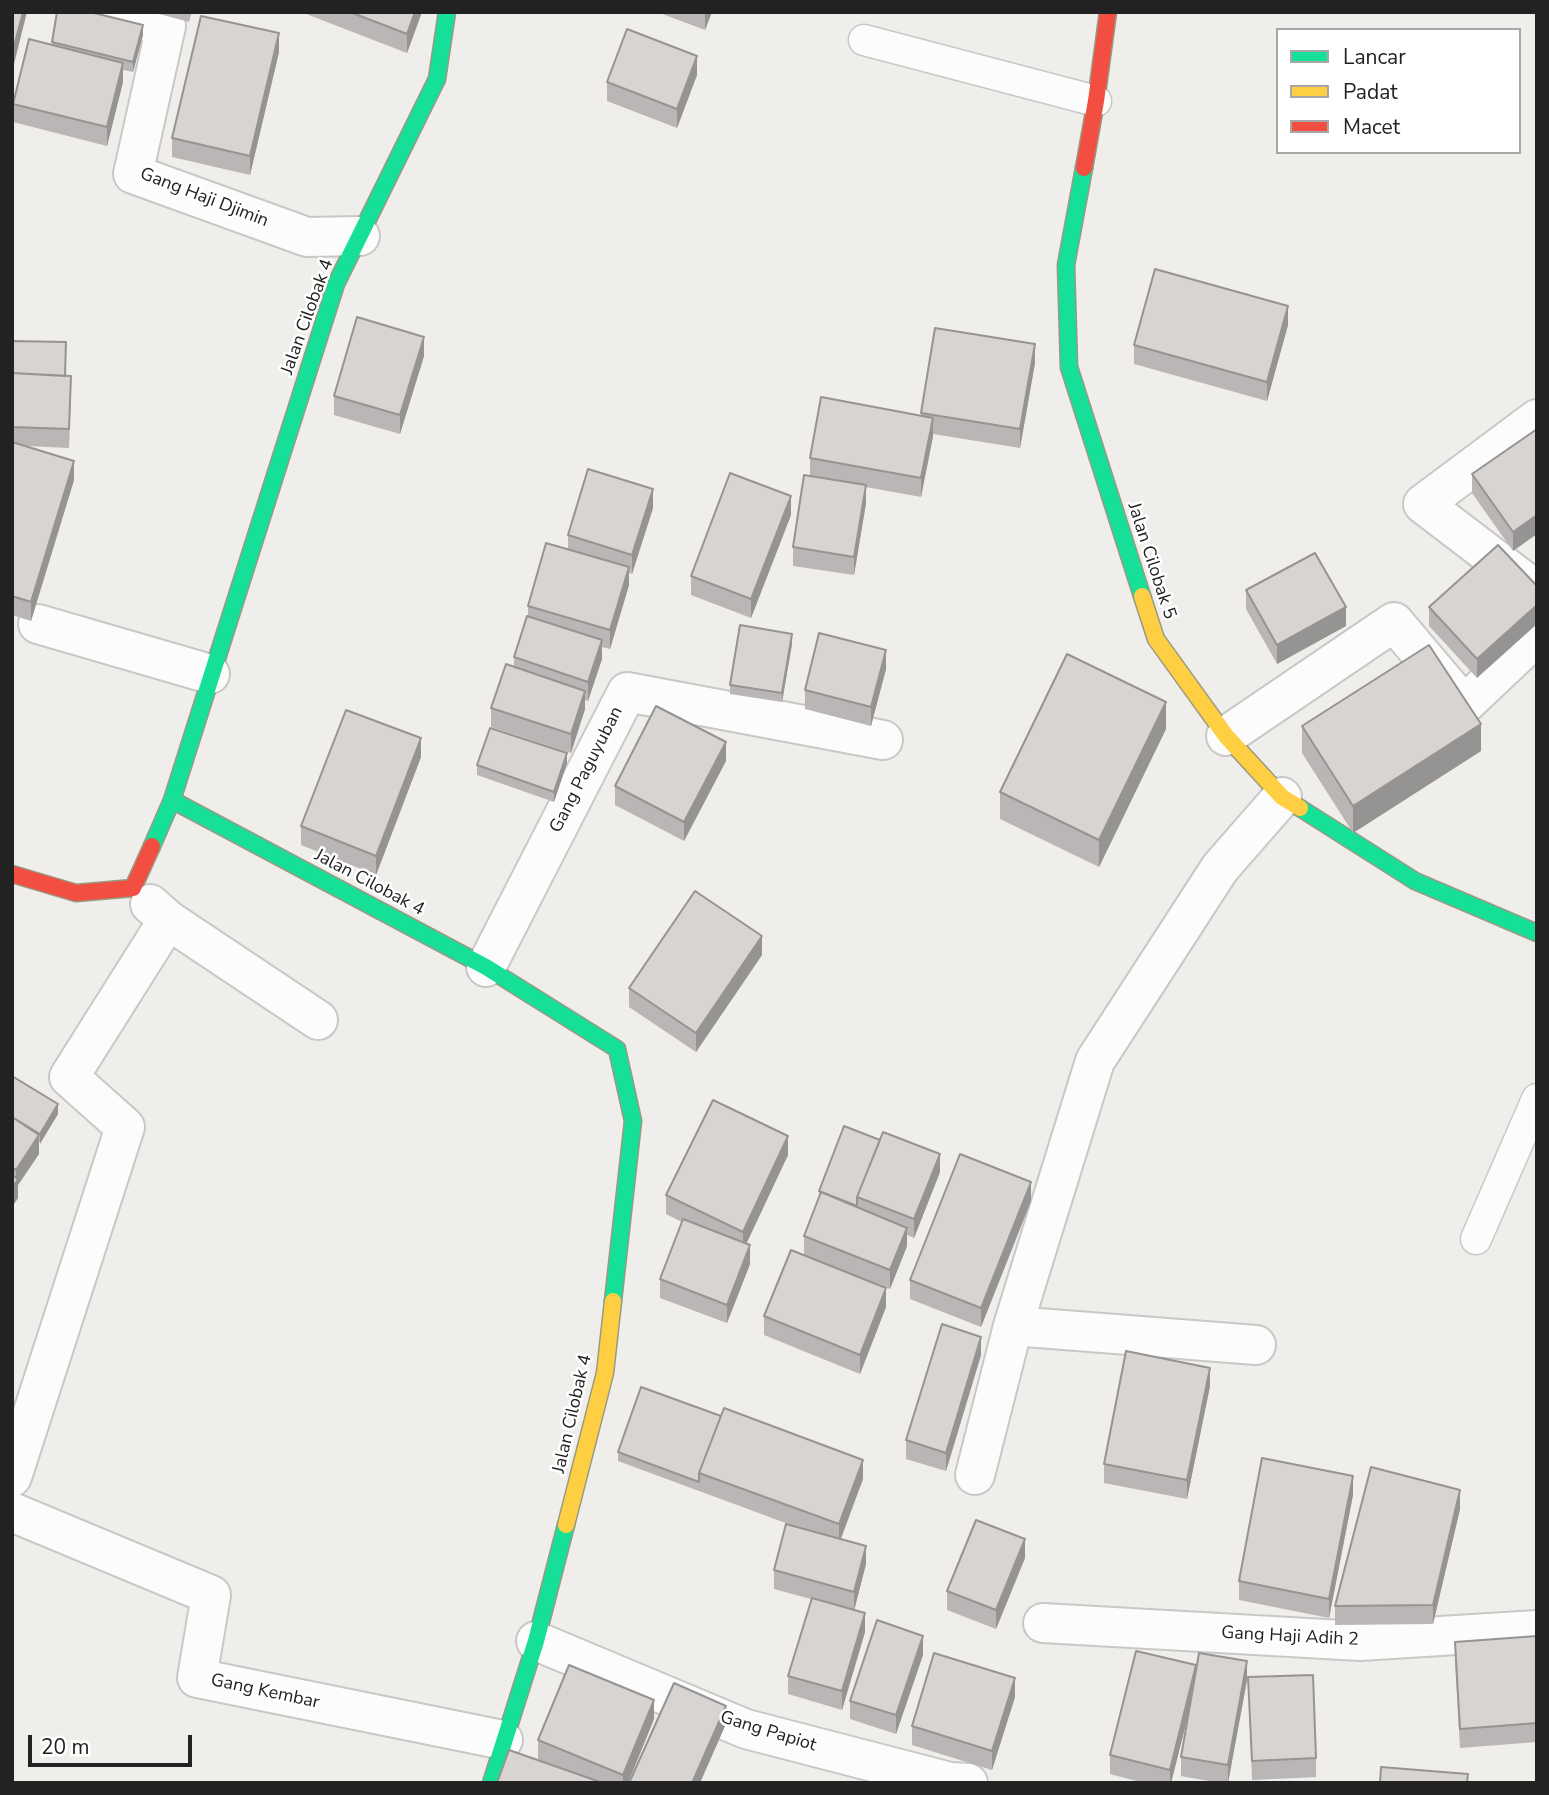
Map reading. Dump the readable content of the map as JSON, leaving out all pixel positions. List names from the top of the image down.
{
  "streets": {
    "street": [
      "Gang Haji Djimin",
      "Jalan Cilobak 4",
      "Jalan Cilobak 5",
      "Gang Paguyuban",
      "Gang Haji Adih 2",
      "Gang Kembar",
      "Gang Papiot"
    ]
  },
  "crossings": [
    ["Gang Haji Djimin", "Jalan Cilobak 4"],
    ["Jalan Cilobak 4", "Gang Paguyuban"],
    ["Jalan Cilobak 4", "Gang Kembar"],
    ["Jalan Cilobak 4", "Gang Papiot"]
  ],
  "legend": ["Lancar", "Padat", "Macet"],
  "scale_bar": "20 m"
}
